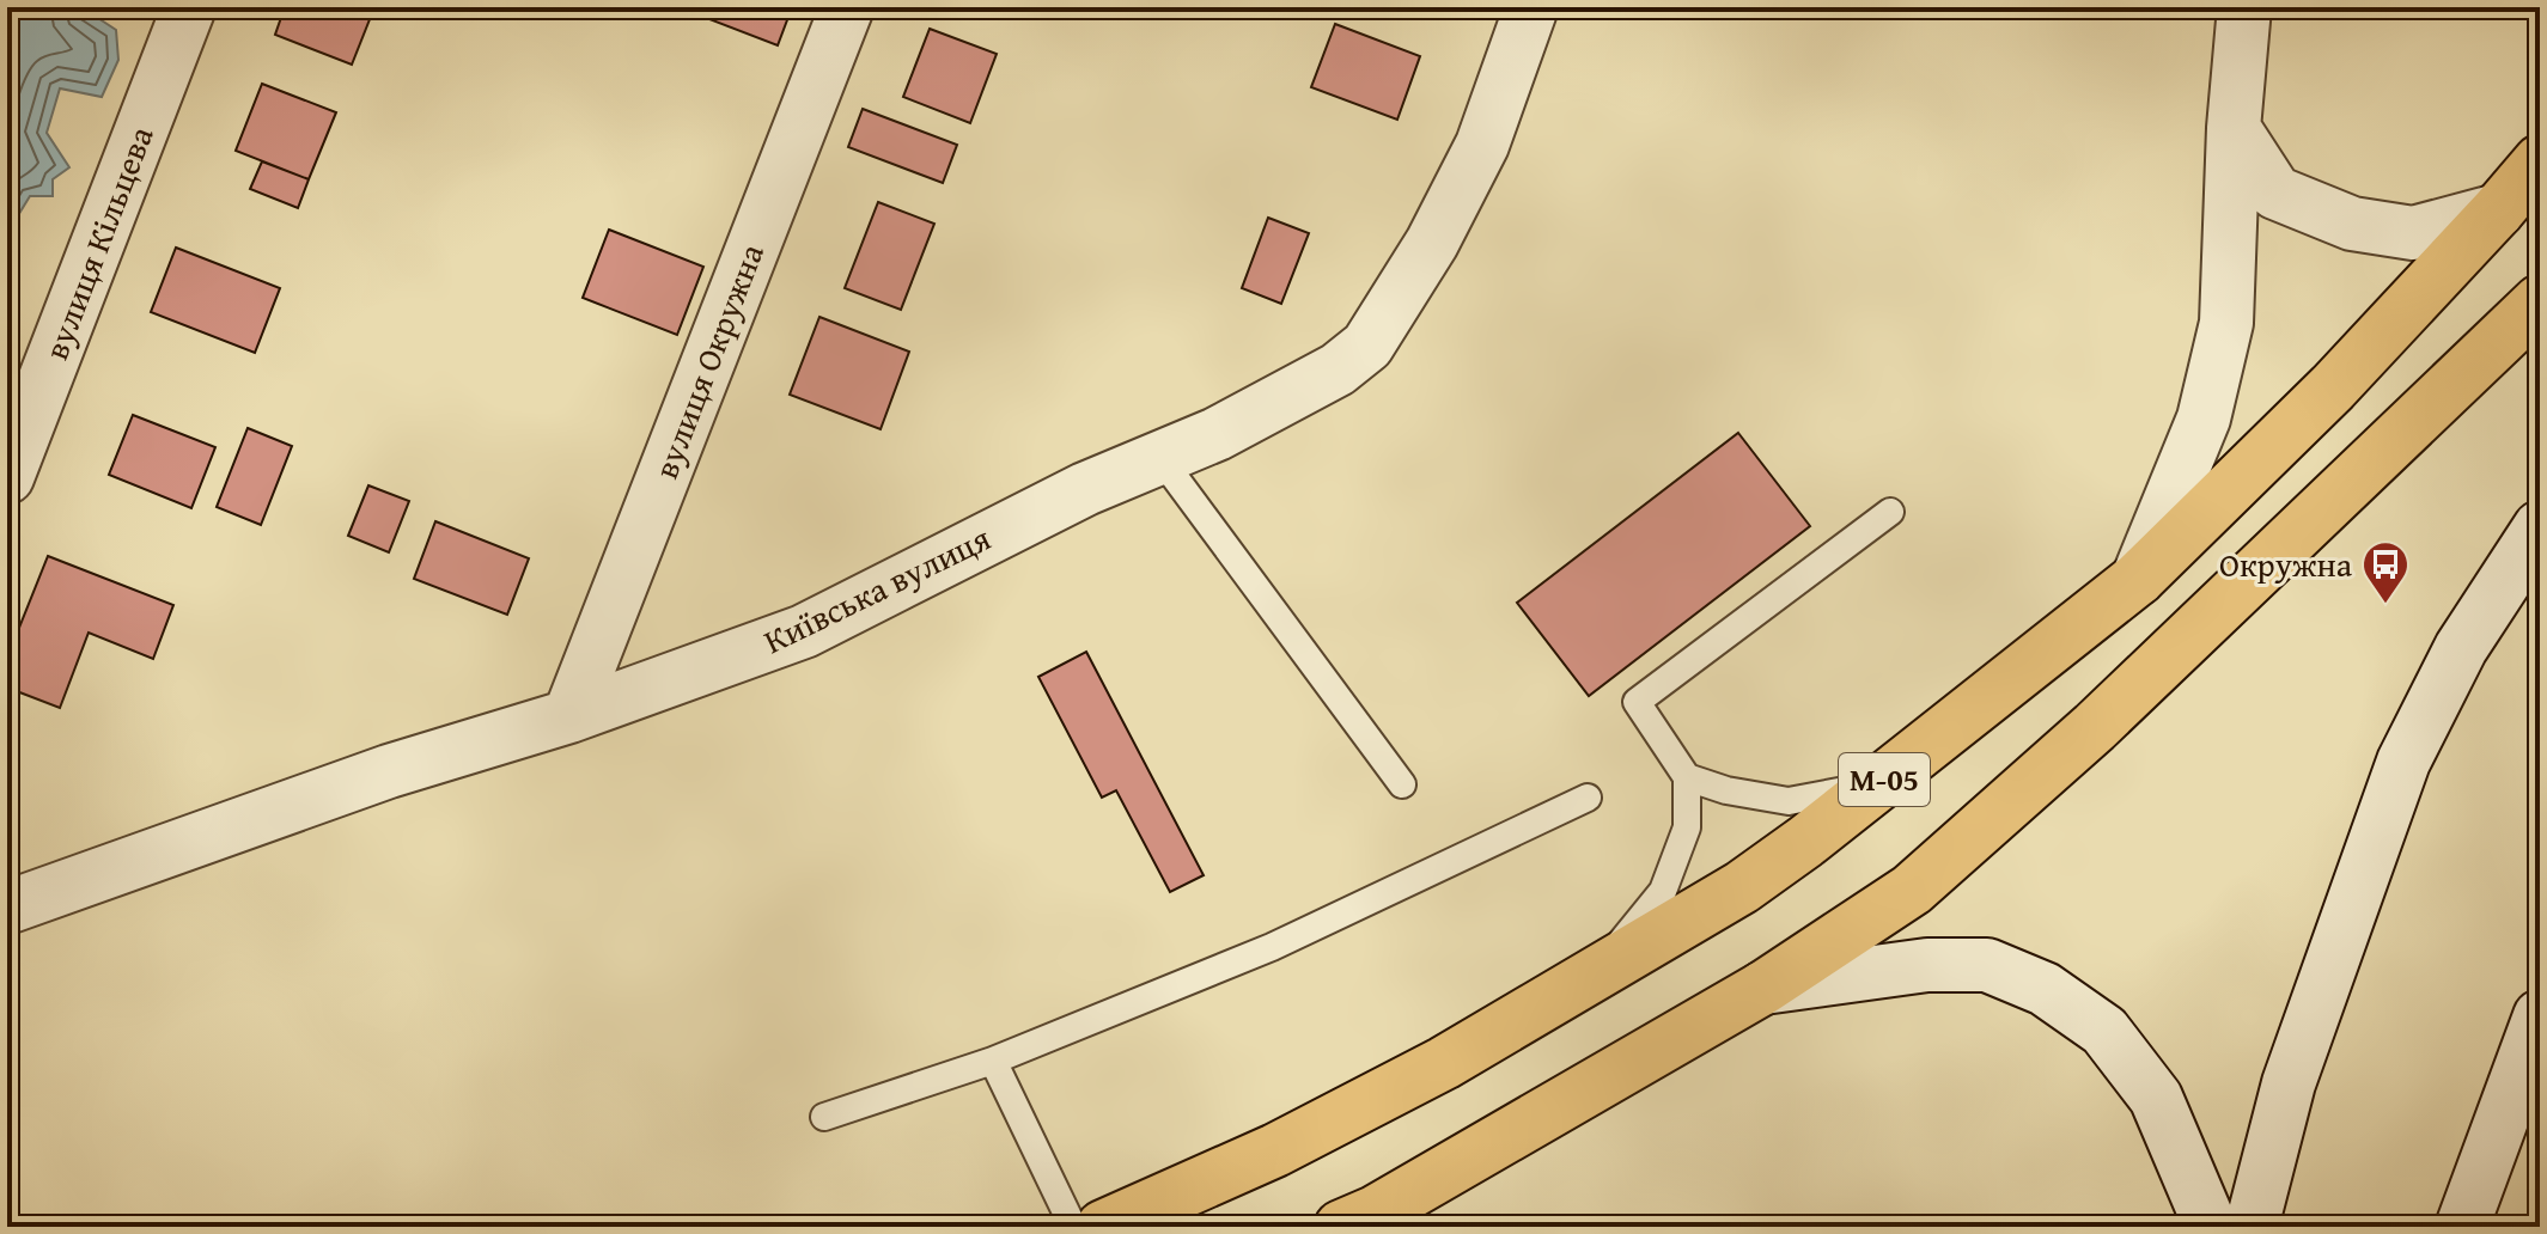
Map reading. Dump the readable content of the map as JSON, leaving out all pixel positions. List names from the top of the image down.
{
  "streets": {
    "highway": ["М-05"],
    "street": ["вулиця Кільцева", "вулиця Окружна", "Київська вулиця"]
  },
  "crossings": [
    ["вулиця Окружна", "Київська вулиця"]
  ],
  "places": {
    "bus stop": ["Окружна"]
  }
}
